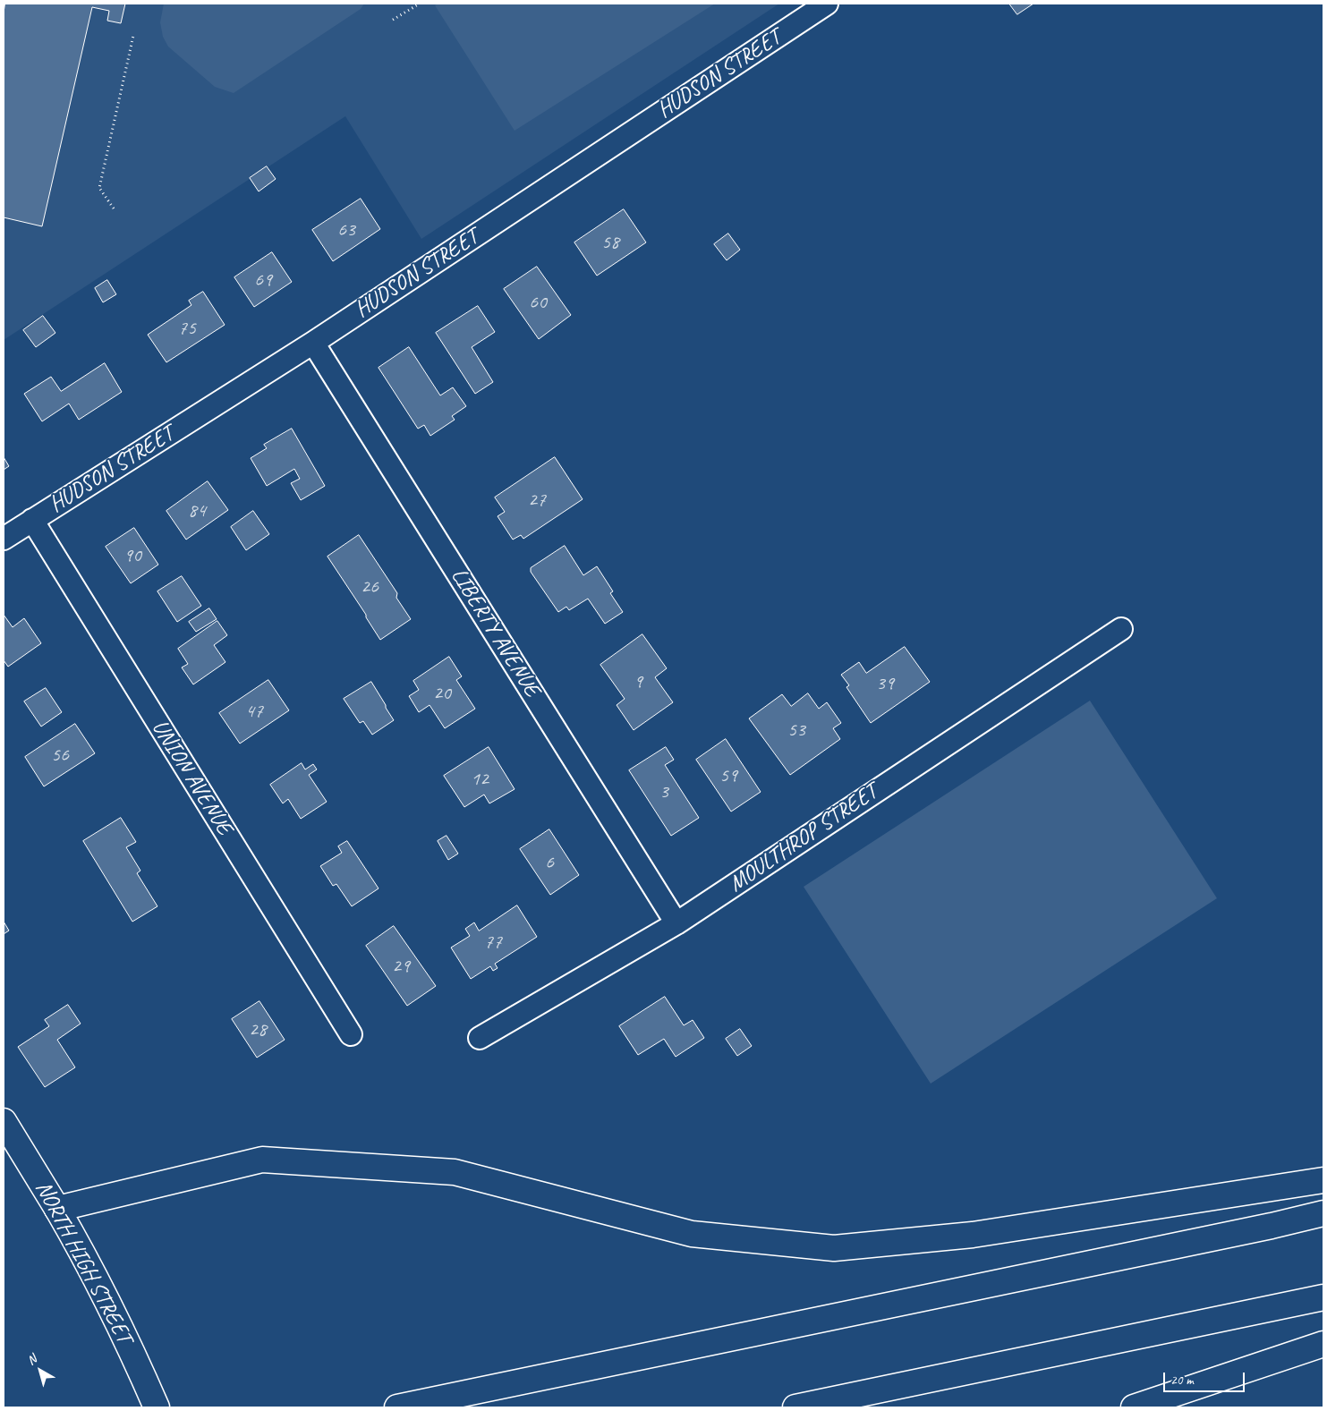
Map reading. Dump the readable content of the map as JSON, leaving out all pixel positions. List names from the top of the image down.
{
  "streets": {
    "main road": ["NORTH HIGH STREET"],
    "street": [
      "HUDSON STREET",
      "LIBERTY AVENUE",
      "UNION AVENUE",
      "MOULTHROP STREET"
    ]
  },
  "crossings": [
    ["HUDSON STREET", "LIBERTY AVENUE"],
    ["HUDSON STREET", "UNION AVENUE"],
    ["LIBERTY AVENUE", "MOULTHROP STREET"]
  ],
  "house_numbers": [
    "63",
    "58",
    "69",
    "60",
    "75",
    "27",
    "84",
    "90",
    "26",
    "9",
    "39",
    "20",
    "47",
    "53",
    "56",
    "59",
    "12",
    "3",
    "6",
    "77",
    "29",
    "28"
  ],
  "scale_bar": "20 m",
  "north": "top left"
}
